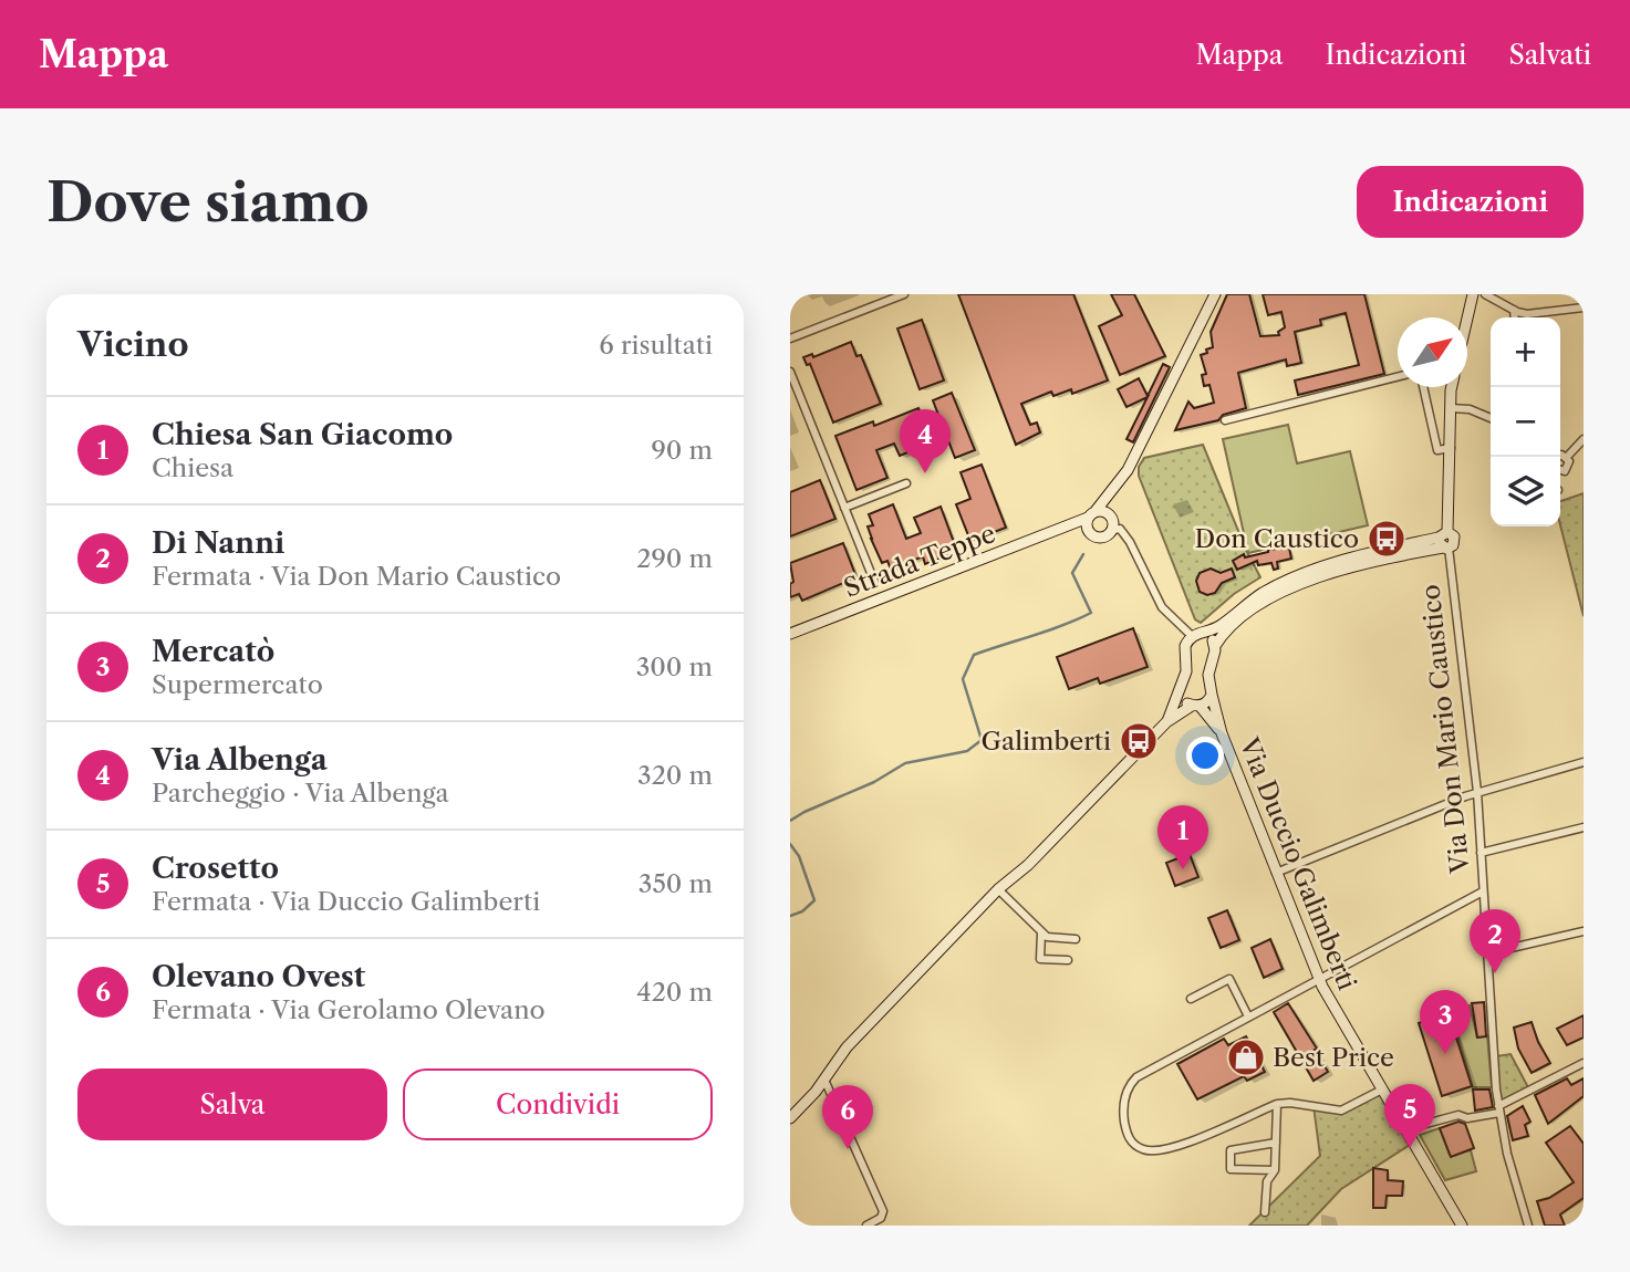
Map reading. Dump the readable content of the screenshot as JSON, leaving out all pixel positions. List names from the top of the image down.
{
  "streets": {
    "street": ["Strada Teppe", "Via Don Mario Caustico", "Via Duccio Galimberti"]
  },
  "places": {
    "bus stop": ["Don Caustico", "Galimberti"],
    "shop": ["Best Price"]
  },
  "north": "top right",
  "page": {
    "header": "Mappa",
    "nav": ["Mappa", "Indicazioni", "Salvati"],
    "buttons": [
      "Indicazioni",
      ["Salva", "Condividi"]
    ],
    "title": "Dove siamo",
    "heading": ["Vicino", "6 risultati"],
    "map_buttons": ["+", "−"],
    "list": [
      {
        "mark": "1",
        "name": "Chiesa San Giacomo",
        "note": "Chiesa",
        "value": "90 m"
      },
      {
        "mark": "2",
        "name": "Di Nanni",
        "note": "Fermata · Via Don Mario Caustico",
        "value": "290 m"
      },
      {
        "mark": "3",
        "name": "Mercatò",
        "note": "Supermercato",
        "value": "300 m"
      },
      {
        "mark": "4",
        "name": "Via Albenga",
        "note": "Parcheggio · Via Albenga",
        "value": "320 m"
      },
      {
        "mark": "5",
        "name": "Crosetto",
        "note": "Fermata · Via Duccio Galimberti",
        "value": "350 m"
      },
      {
        "mark": "6",
        "name": "Olevano Ovest",
        "note": "Fermata · Via Gerolamo Olevano",
        "value": "420 m"
      }
    ],
    "pins": [
      "4",
      "1",
      "2",
      "3",
      "5",
      "6"
    ]
  }
}
